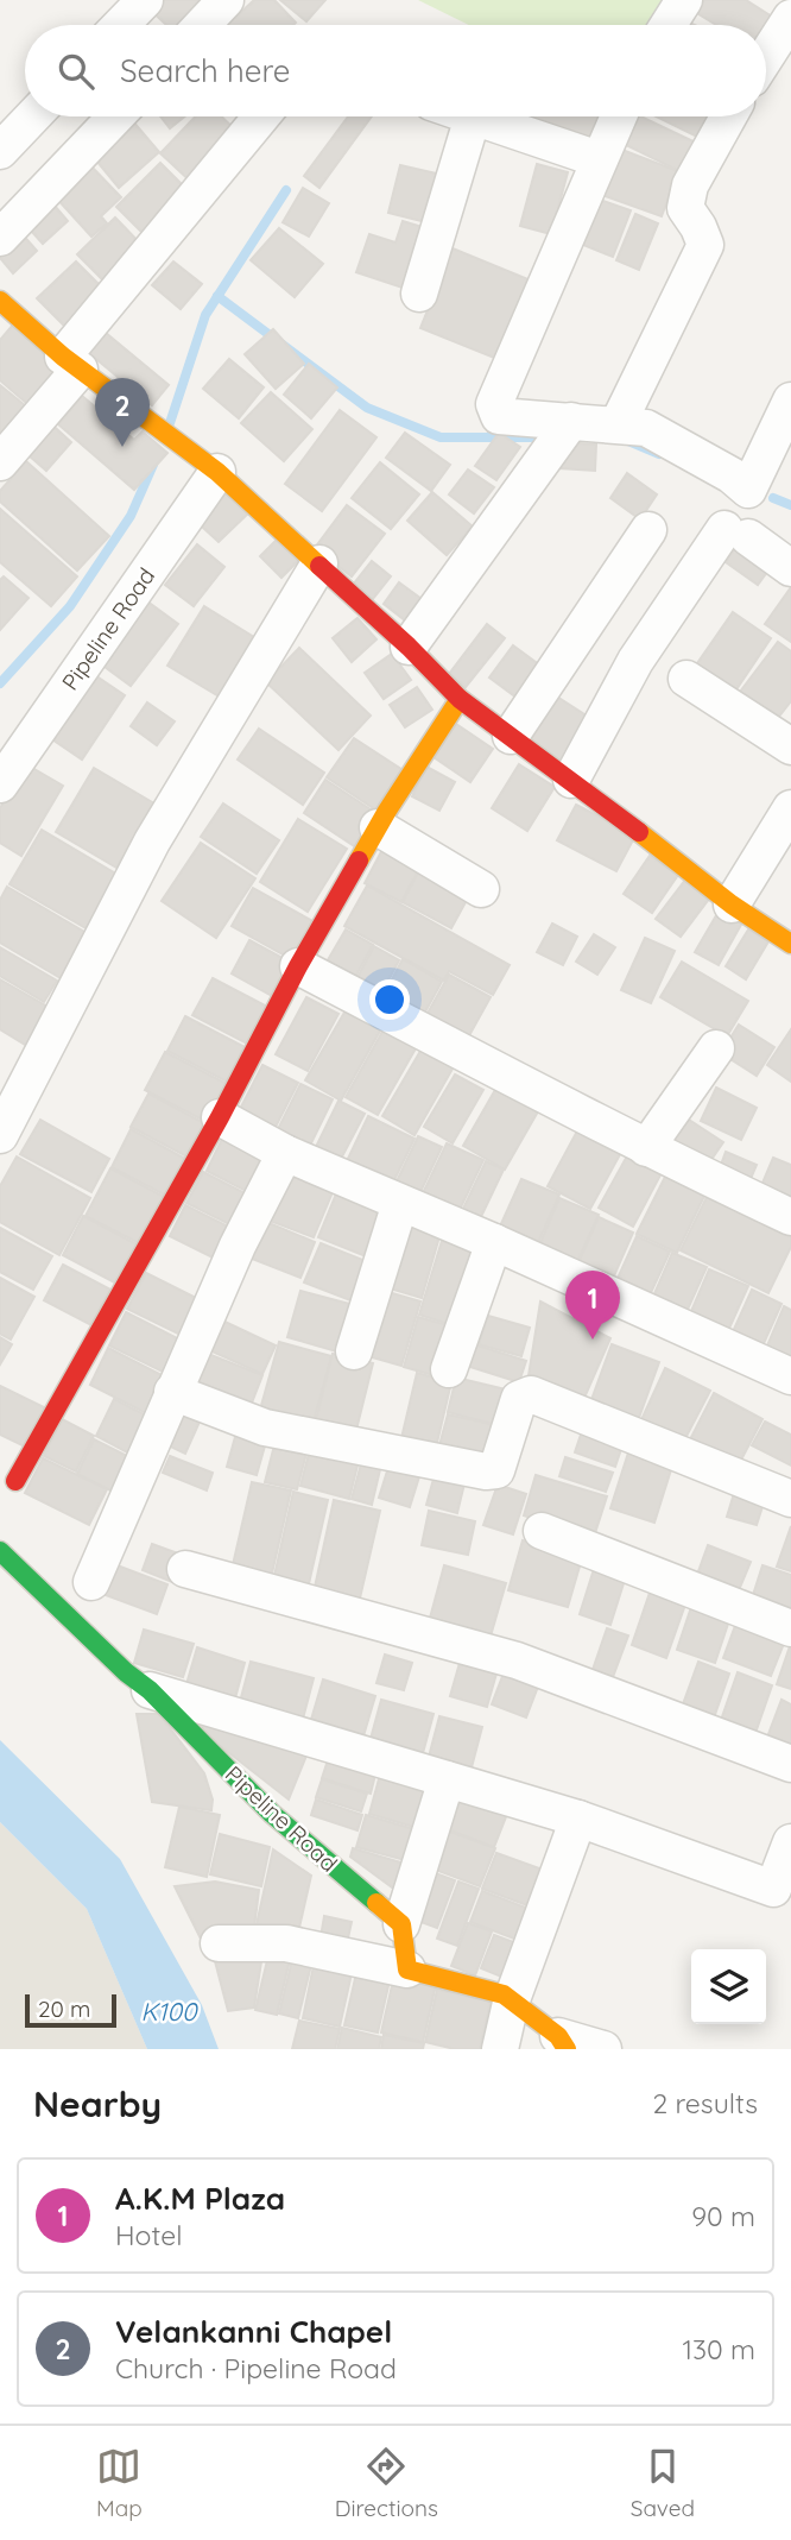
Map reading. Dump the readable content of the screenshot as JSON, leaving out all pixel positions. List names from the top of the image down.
{
  "streets": {
    "street": ["Pipeline Road"]
  },
  "water": ["K100"],
  "scale_bar": "20 m",
  "page": {
    "search": "Search here",
    "pins": ["2", "1"],
    "scale": "20 m",
    "heading": ["Nearby", "2 results"],
    "list": [
      {
        "mark": "1",
        "name": "A.K.M Plaza",
        "note": "Hotel",
        "value": "90 m"
      },
      {
        "mark": "2",
        "name": "Velankanni Chapel",
        "note": "Church · Pipeline Road",
        "value": "130 m"
      }
    ],
    "nav": ["Map", "Directions", "Saved"]
  }
}
